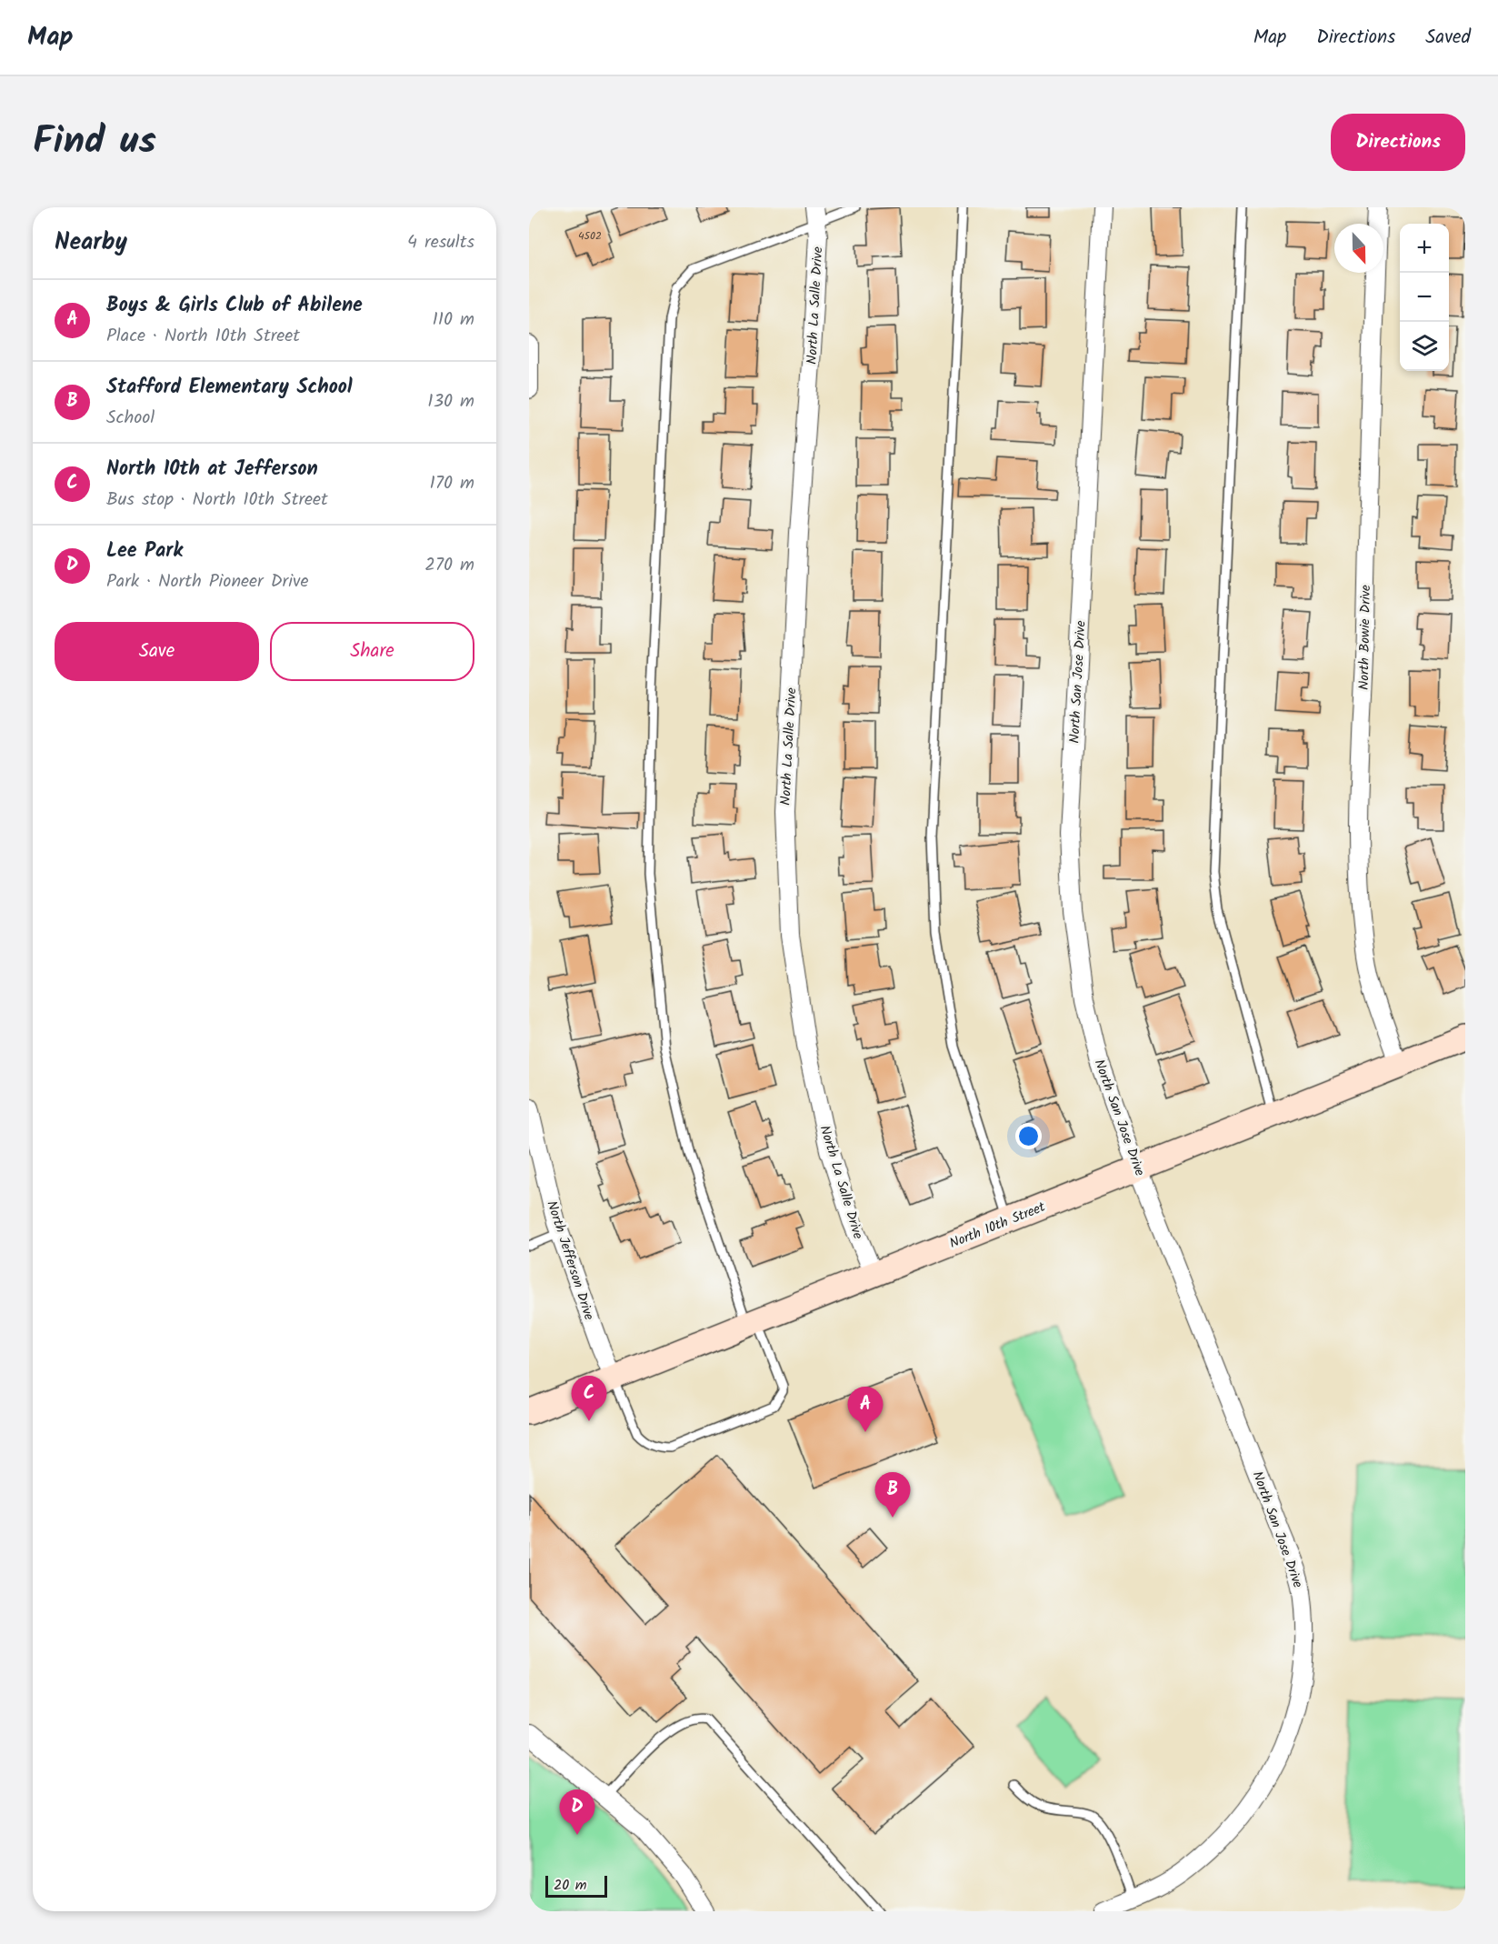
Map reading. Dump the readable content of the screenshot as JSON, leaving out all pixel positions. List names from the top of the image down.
{
  "streets": {
    "main road": ["North 10th Street"],
    "street": [
      "North La Salle Drive",
      "North Bowie Drive",
      "North San Jose Drive",
      "North Jefferson Drive"
    ]
  },
  "crossings": [
    ["North La Salle Drive", "North 10th Street"],
    ["North Bowie Drive", "North 10th Street"],
    ["North San Jose Drive", "North 10th Street"],
    ["North 10th Street", "North Jefferson Drive"]
  ],
  "house_numbers": ["4502"],
  "scale_bar": "20 m",
  "north": "bottom",
  "page": {
    "header": "Map",
    "nav": ["Map", "Directions", "Saved"],
    "title": "Find us",
    "buttons": [
      "Directions",
      ["Save", "Share"]
    ],
    "heading": ["Nearby", "4 results"],
    "map_buttons": ["+", "−"],
    "list": [
      {
        "mark": "A",
        "name": "Boys & Girls Club of Abilene",
        "note": "Place · North 10th Street",
        "value": "110 m"
      },
      {
        "mark": "B",
        "name": "Stafford Elementary School",
        "note": "School",
        "value": "130 m"
      },
      {
        "mark": "C",
        "name": "North 10th at Jefferson",
        "note": "Bus stop · North 10th Street",
        "value": "170 m"
      },
      {
        "mark": "D",
        "name": "Lee Park",
        "note": "Park · North Pioneer Drive",
        "value": "270 m"
      }
    ],
    "pins": [
      "C",
      "A",
      "B",
      "D"
    ],
    "scale": "20 m"
  }
}
